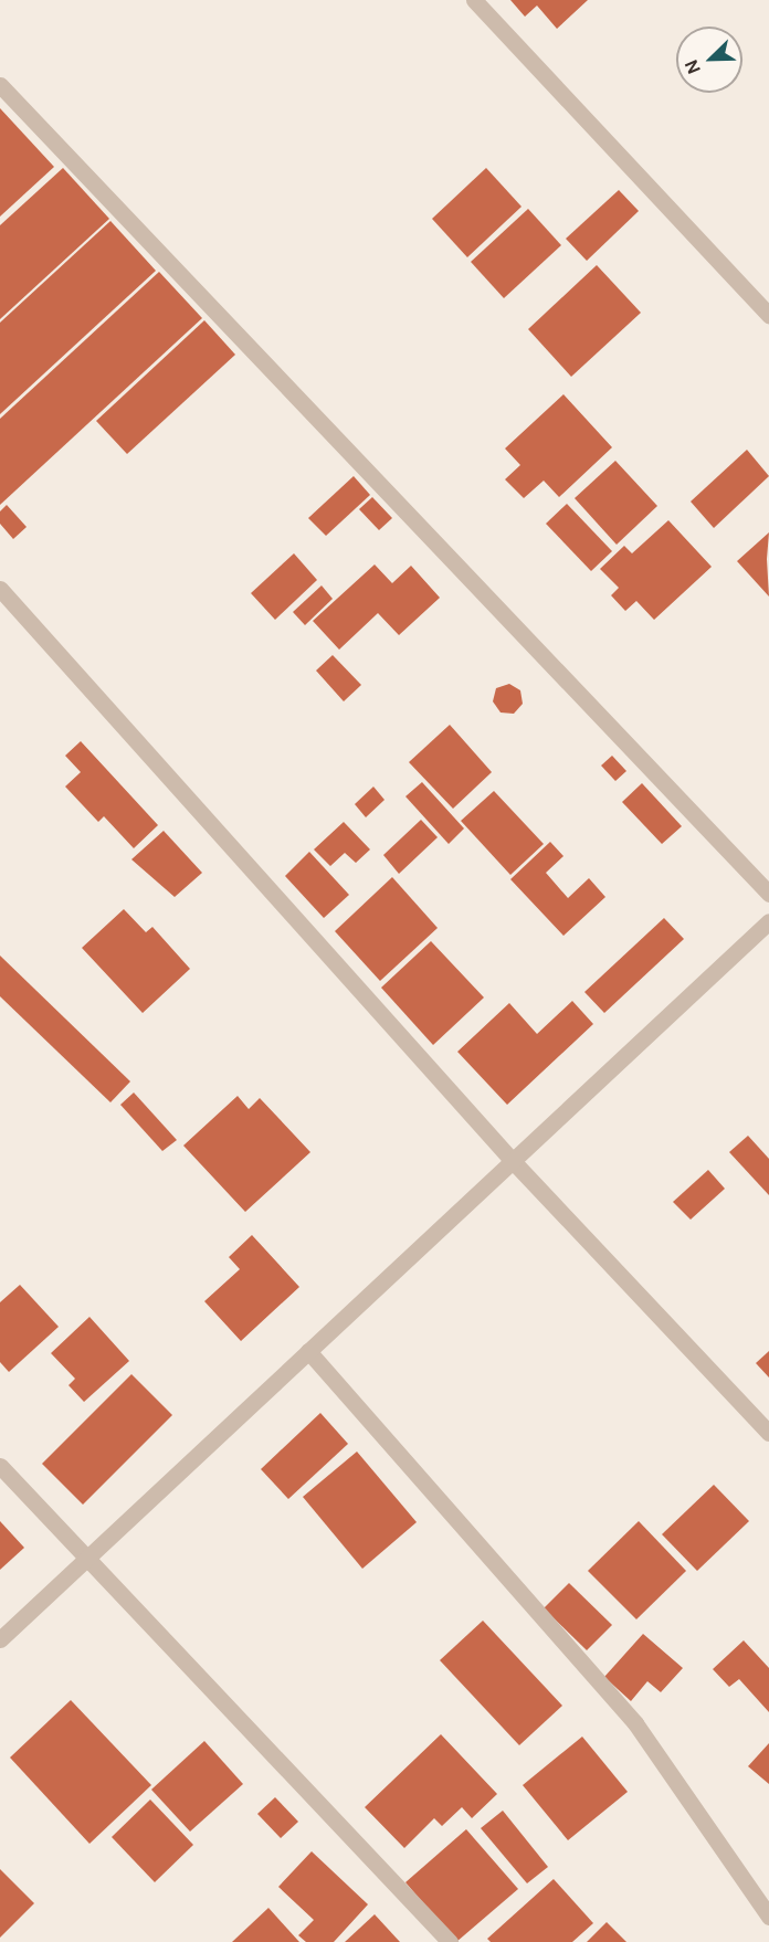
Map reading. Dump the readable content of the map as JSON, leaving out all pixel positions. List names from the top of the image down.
{
  "north": "bottom left"
}
